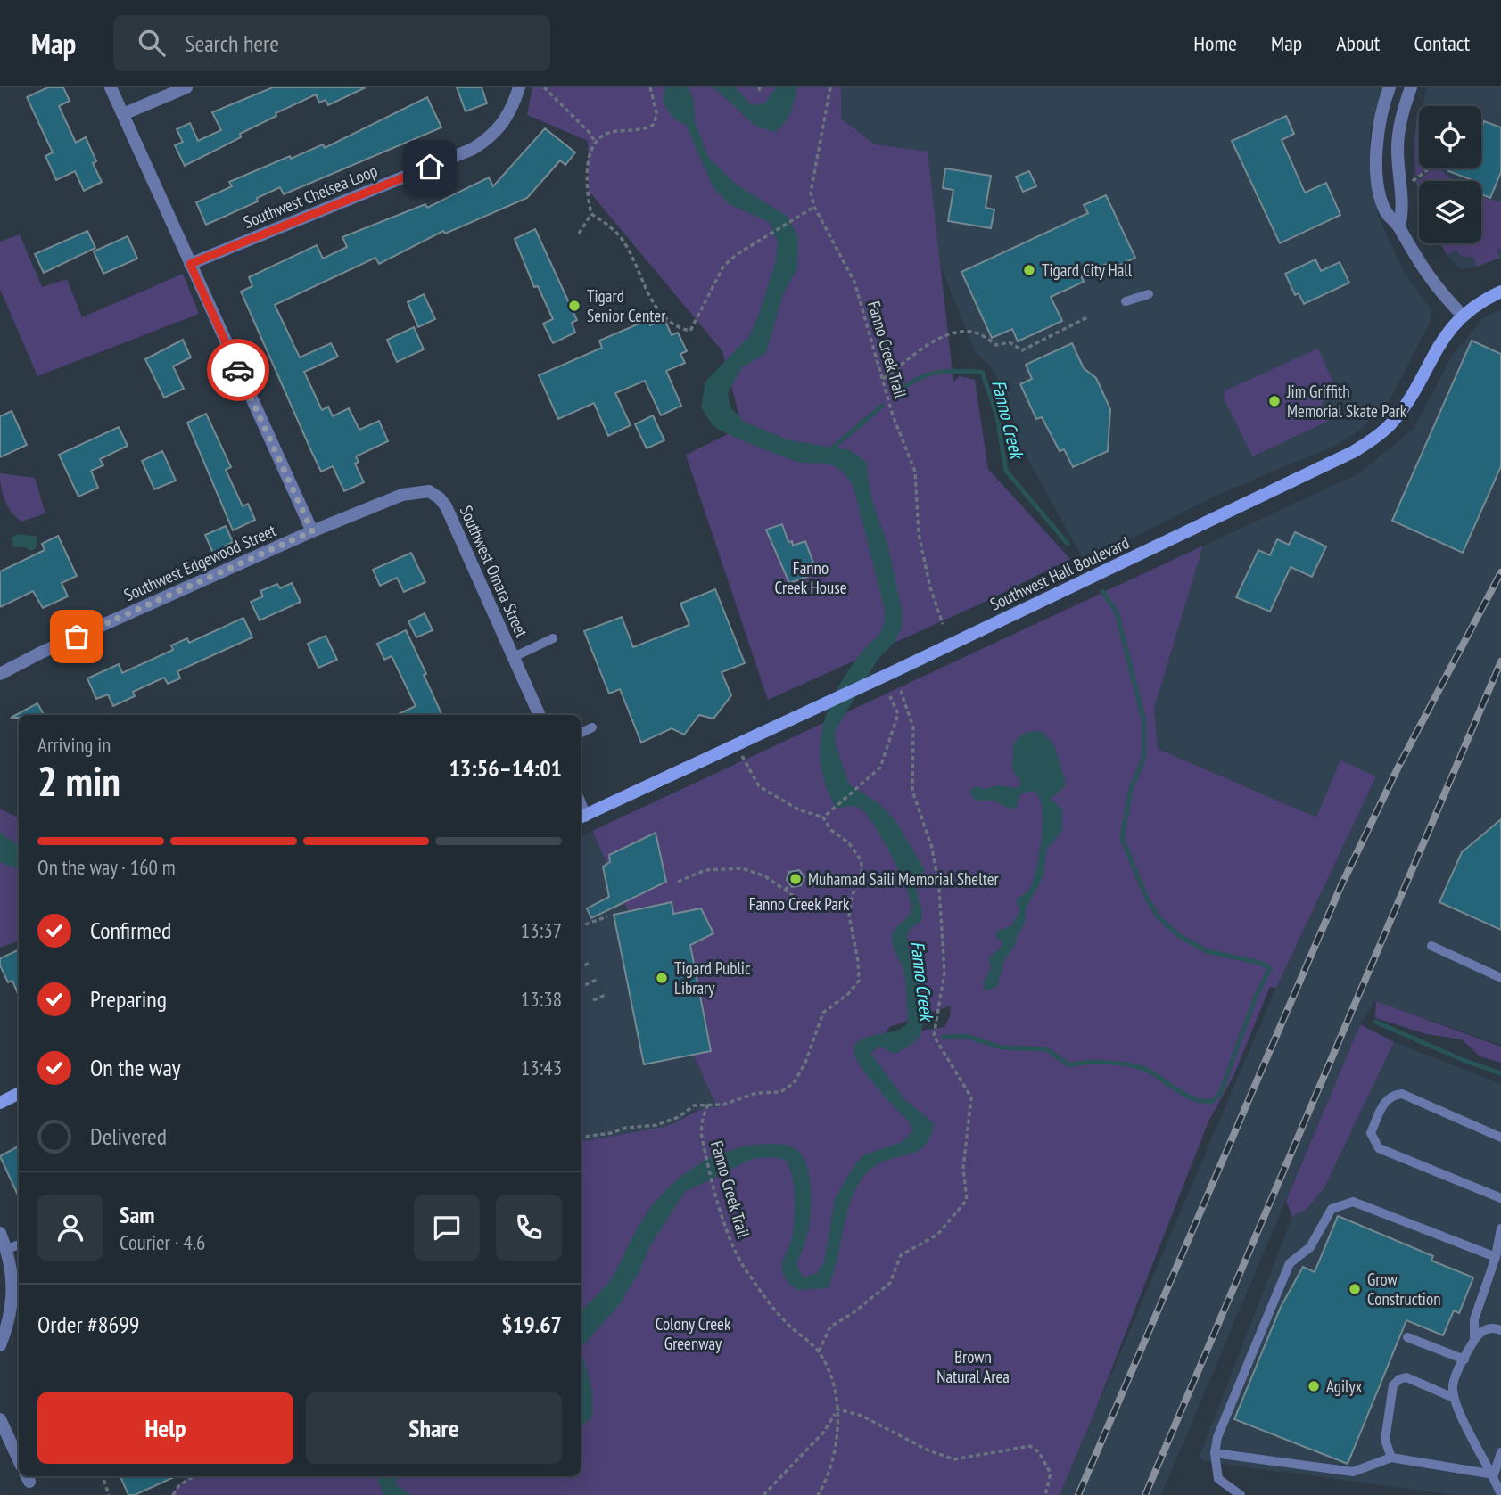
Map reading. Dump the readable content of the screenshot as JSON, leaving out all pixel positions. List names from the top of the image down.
{
  "streets": {
    "main road": ["Southwest Hall Boulevard"],
    "street": ["Southwest Chelsea Loop", "Southwest Edgewood Street", "Southwest Omara Street"],
    "path": ["Fanno Creek Trail"]
  },
  "crossings": [
    ["Southwest Edgewood Street", "Southwest Omara Street"]
  ],
  "water": ["Fanno Creek"],
  "parks": [
    "Fanno Creek House",
    "Fanno Creek Park",
    "Colony Creek Greenway",
    "Brown Natural Area"
  ],
  "places": [
    "Tigard City Hall",
    "Tigard Senior Center",
    "Jim Griffith Memorial Skate Park",
    "Muhamad Saili Memorial Shelter",
    "Tigard Public Library",
    "Grow Construction",
    "Agilyx"
  ],
  "page": {
    "header": "Map",
    "search": "Search here",
    "nav": [
      "Home",
      "Map",
      "About",
      "Contact"
    ],
    "heading": ["2 min", "Arriving in", "13:56–14:01"],
    "panel": [
      "Sam",
      "Courier · 4.6",
      "Order #8699",
      "$19.67"
    ],
    "bar": "On the way · 160 m",
    "list": [
      ["Confirmed", "13:37"],
      ["Preparing", "13:38"],
      ["On the way", "13:43"],
      "Delivered"
    ],
    "buttons": ["Help", "Share"]
  }
}
